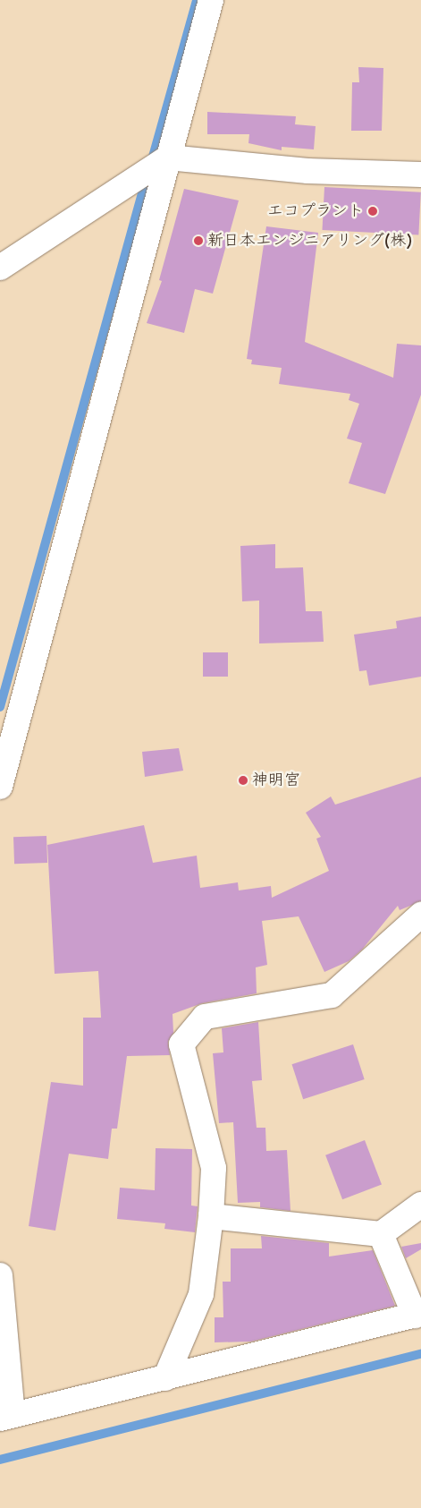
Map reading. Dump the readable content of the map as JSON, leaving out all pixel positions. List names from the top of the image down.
{
  "places": ["エコプラント", "新日本エンジニアリング(株)", "神明宮"]
}
